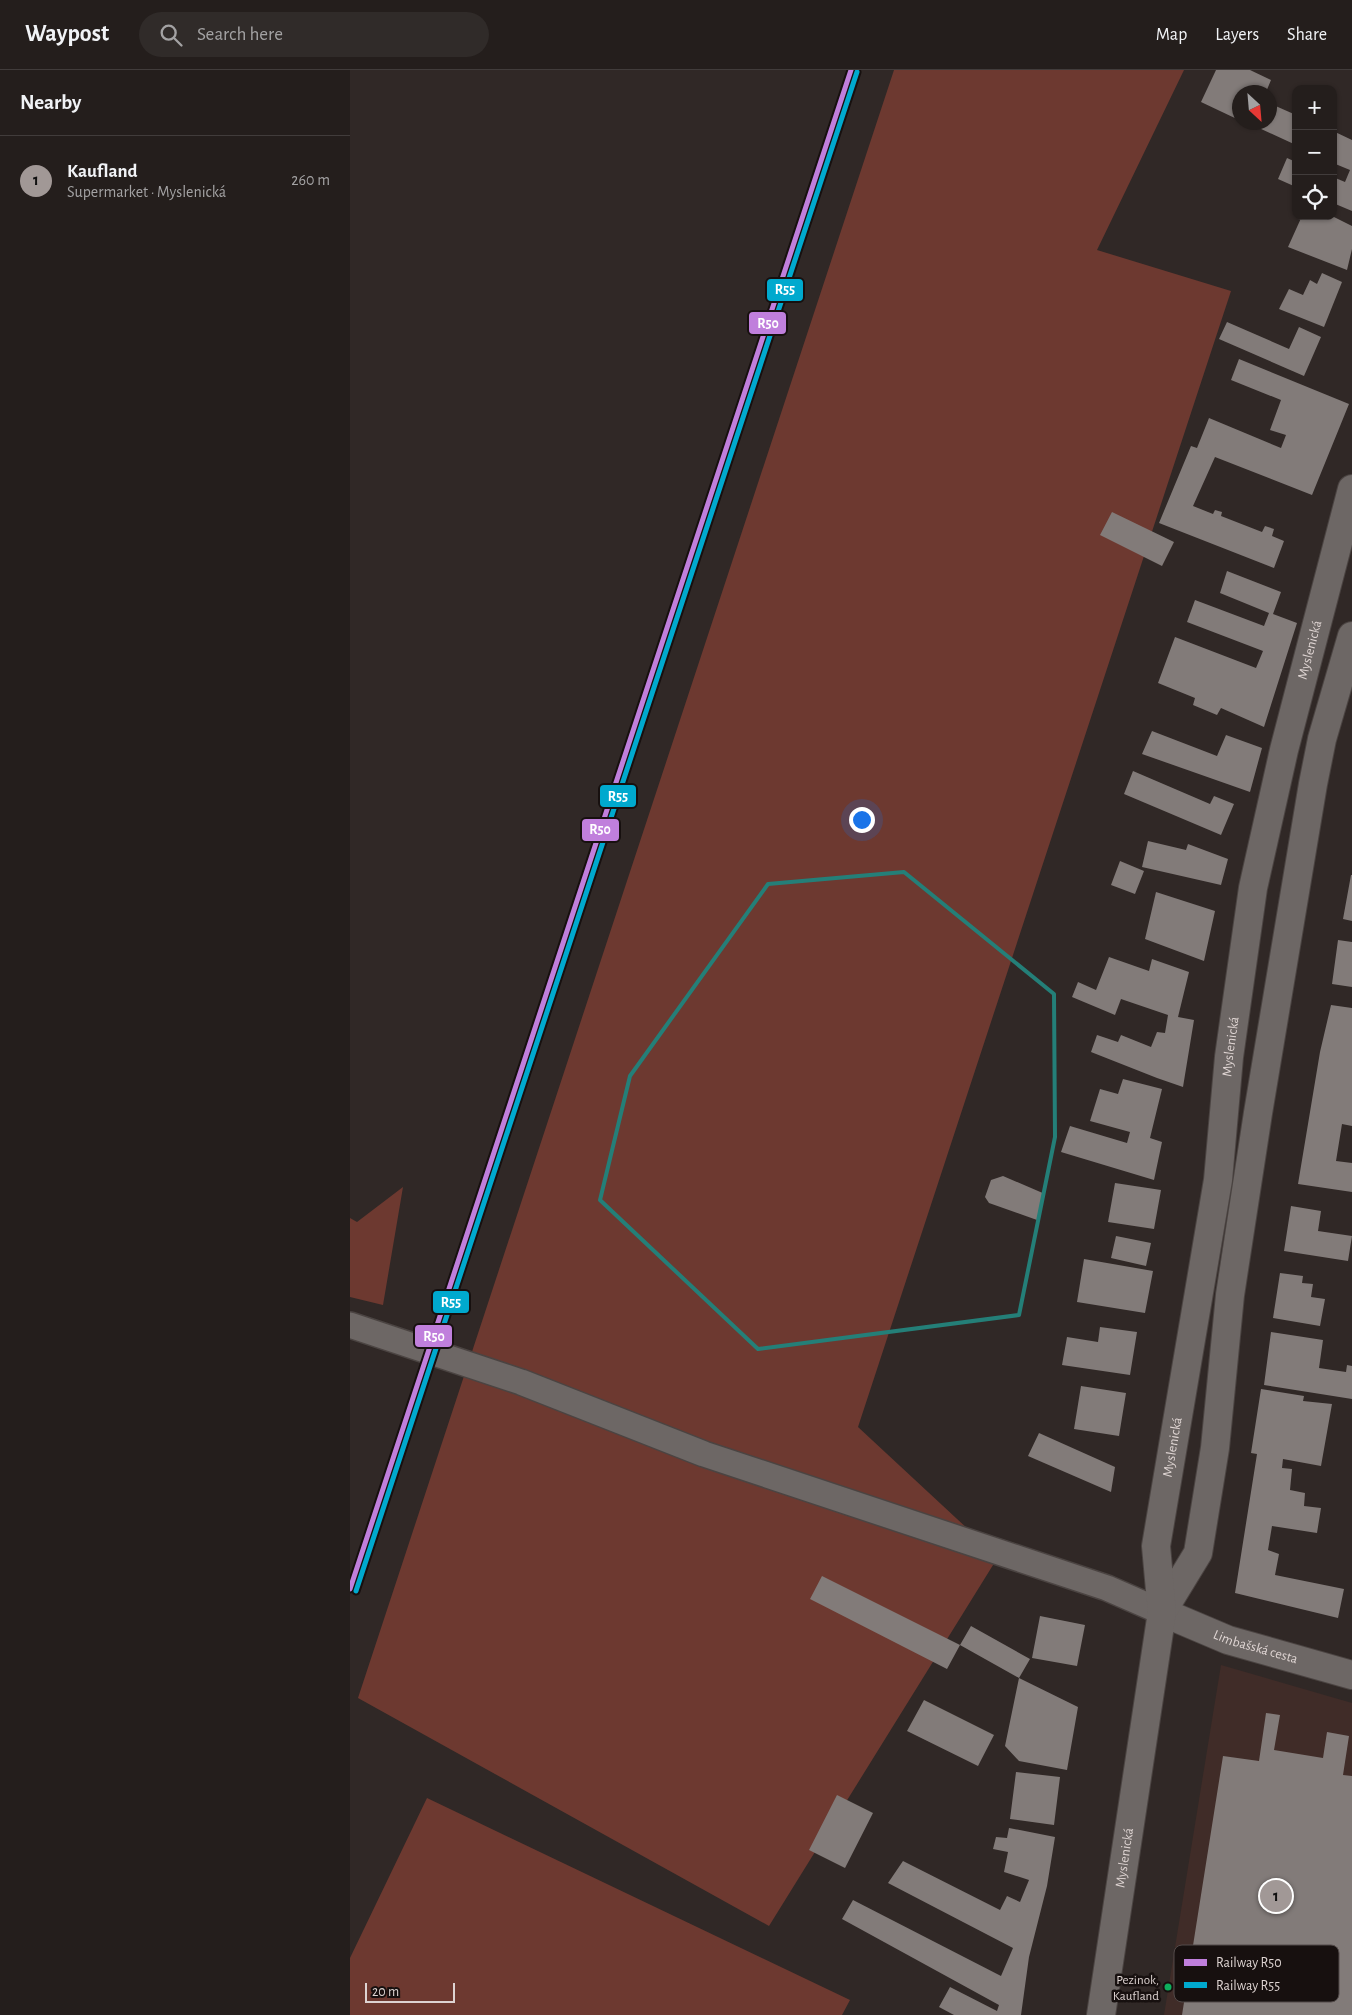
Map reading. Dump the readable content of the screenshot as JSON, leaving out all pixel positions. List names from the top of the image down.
{
  "streets": {
    "main road": ["Myslenická", "Limbašská cesta"]
  },
  "crossings": [
    ["Myslenická", "Limbašská cesta"]
  ],
  "places": ["Pezinok, Kaufland"],
  "lines": ["rail line R50", "rail line R55"],
  "legend": ["Railway R50", "Railway R55"],
  "scale_bar": "20 m",
  "north": "bottom right",
  "page": {
    "header": "Waypost",
    "search": "Search here",
    "nav": ["Map", "Layers", "Share"],
    "heading": "Nearby",
    "map_buttons": ["+", "−"],
    "list": [
      {
        "mark": "1",
        "name": "Kaufland",
        "note": "Supermarket · Myslenická",
        "value": "260 m"
      }
    ],
    "pins": "1",
    "scale": "20 m"
  }
}
